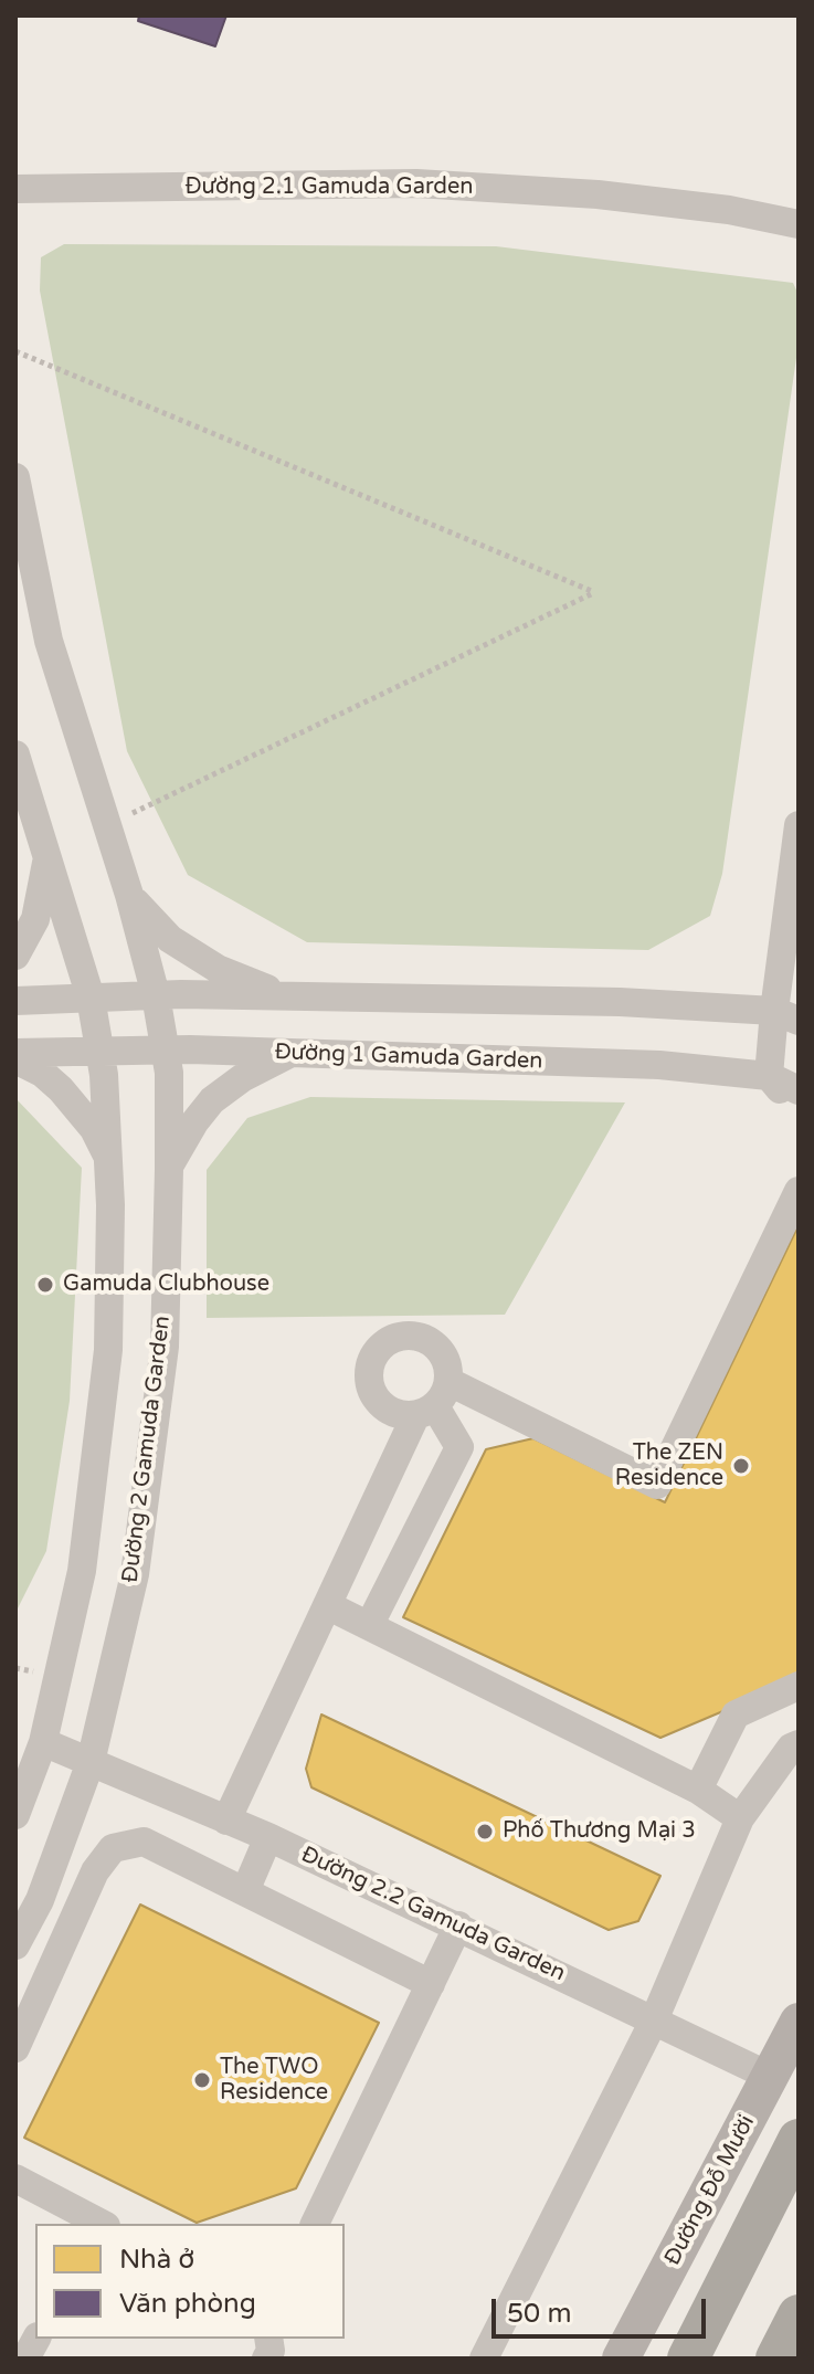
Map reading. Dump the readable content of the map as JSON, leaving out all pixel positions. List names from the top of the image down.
{
  "streets": {
    "main road": ["Đường Đỗ Mười"],
    "street": [
      "Đường 2.1 Gamuda Garden",
      "Đường 1 Gamuda Garden",
      "Đường 2 Gamuda Garden",
      "Đường 2.2 Gamuda Garden"
    ]
  },
  "crossings": [
    ["Đường 1 Gamuda Garden", "Đường 2 Gamuda Garden"],
    ["Đường 2 Gamuda Garden", "Đường 2.2 Gamuda Garden"],
    ["Đường 2.2 Gamuda Garden", "Đường Đỗ Mười"]
  ],
  "places": [
    "Gamuda Clubhouse",
    "The ZEN Residence",
    "Phố Thương Mại 3",
    "The TWO Residence"
  ],
  "legend": ["Nhà ở", "Văn phòng"],
  "scale_bar": "50 m"
}
